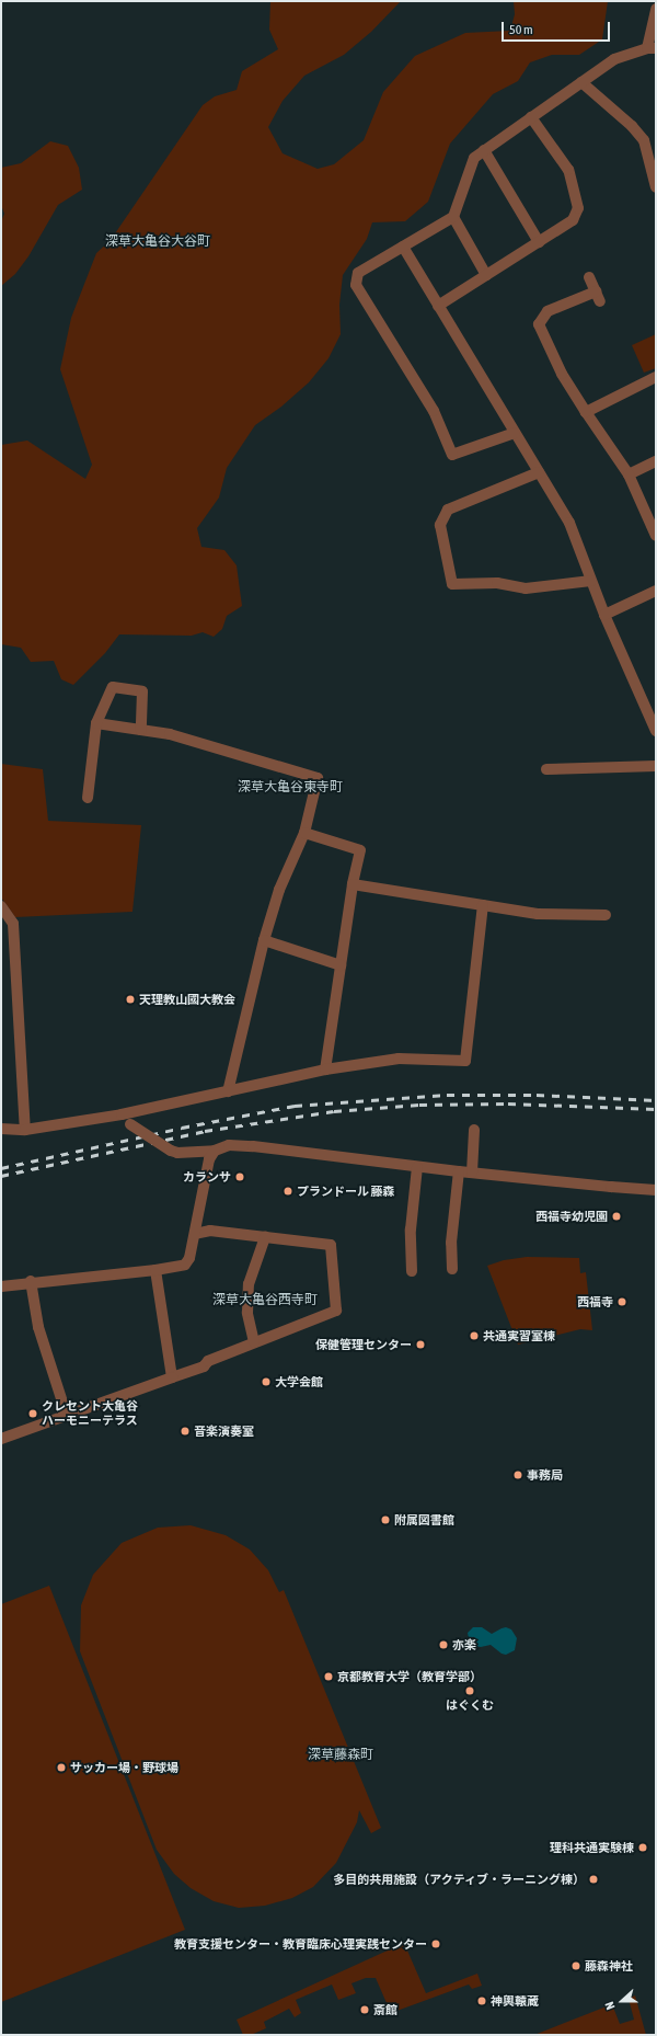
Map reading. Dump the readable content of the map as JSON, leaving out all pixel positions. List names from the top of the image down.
{
  "districts": [
    "深草大亀谷大谷町",
    "深草大亀谷東寺町",
    "深草大亀谷西寺町",
    "深草藤森町"
  ],
  "places": [
    "天理教山國大教会",
    "カランサ",
    "プランドール 藤森",
    "西福寺幼児園",
    "西福寺",
    "共通実習室棟",
    "保健管理センター",
    "大学会館",
    "クレセント大亀谷 ハーモニーテラス",
    "音楽演奏室",
    "事務局",
    "附属図書館",
    "亦楽",
    "京都教育大学（教育学部）",
    "はぐくむ",
    "サッカー場・野球場",
    "理科共通実験棟",
    "多目的共用施設（アクティブ・ラーニング棟）",
    "教育支援センター・教育臨床心理実践センター",
    "藤森神社",
    "神輿轅蔵",
    "斎館"
  ],
  "scale_bar": "50 m",
  "north": "left"
}
